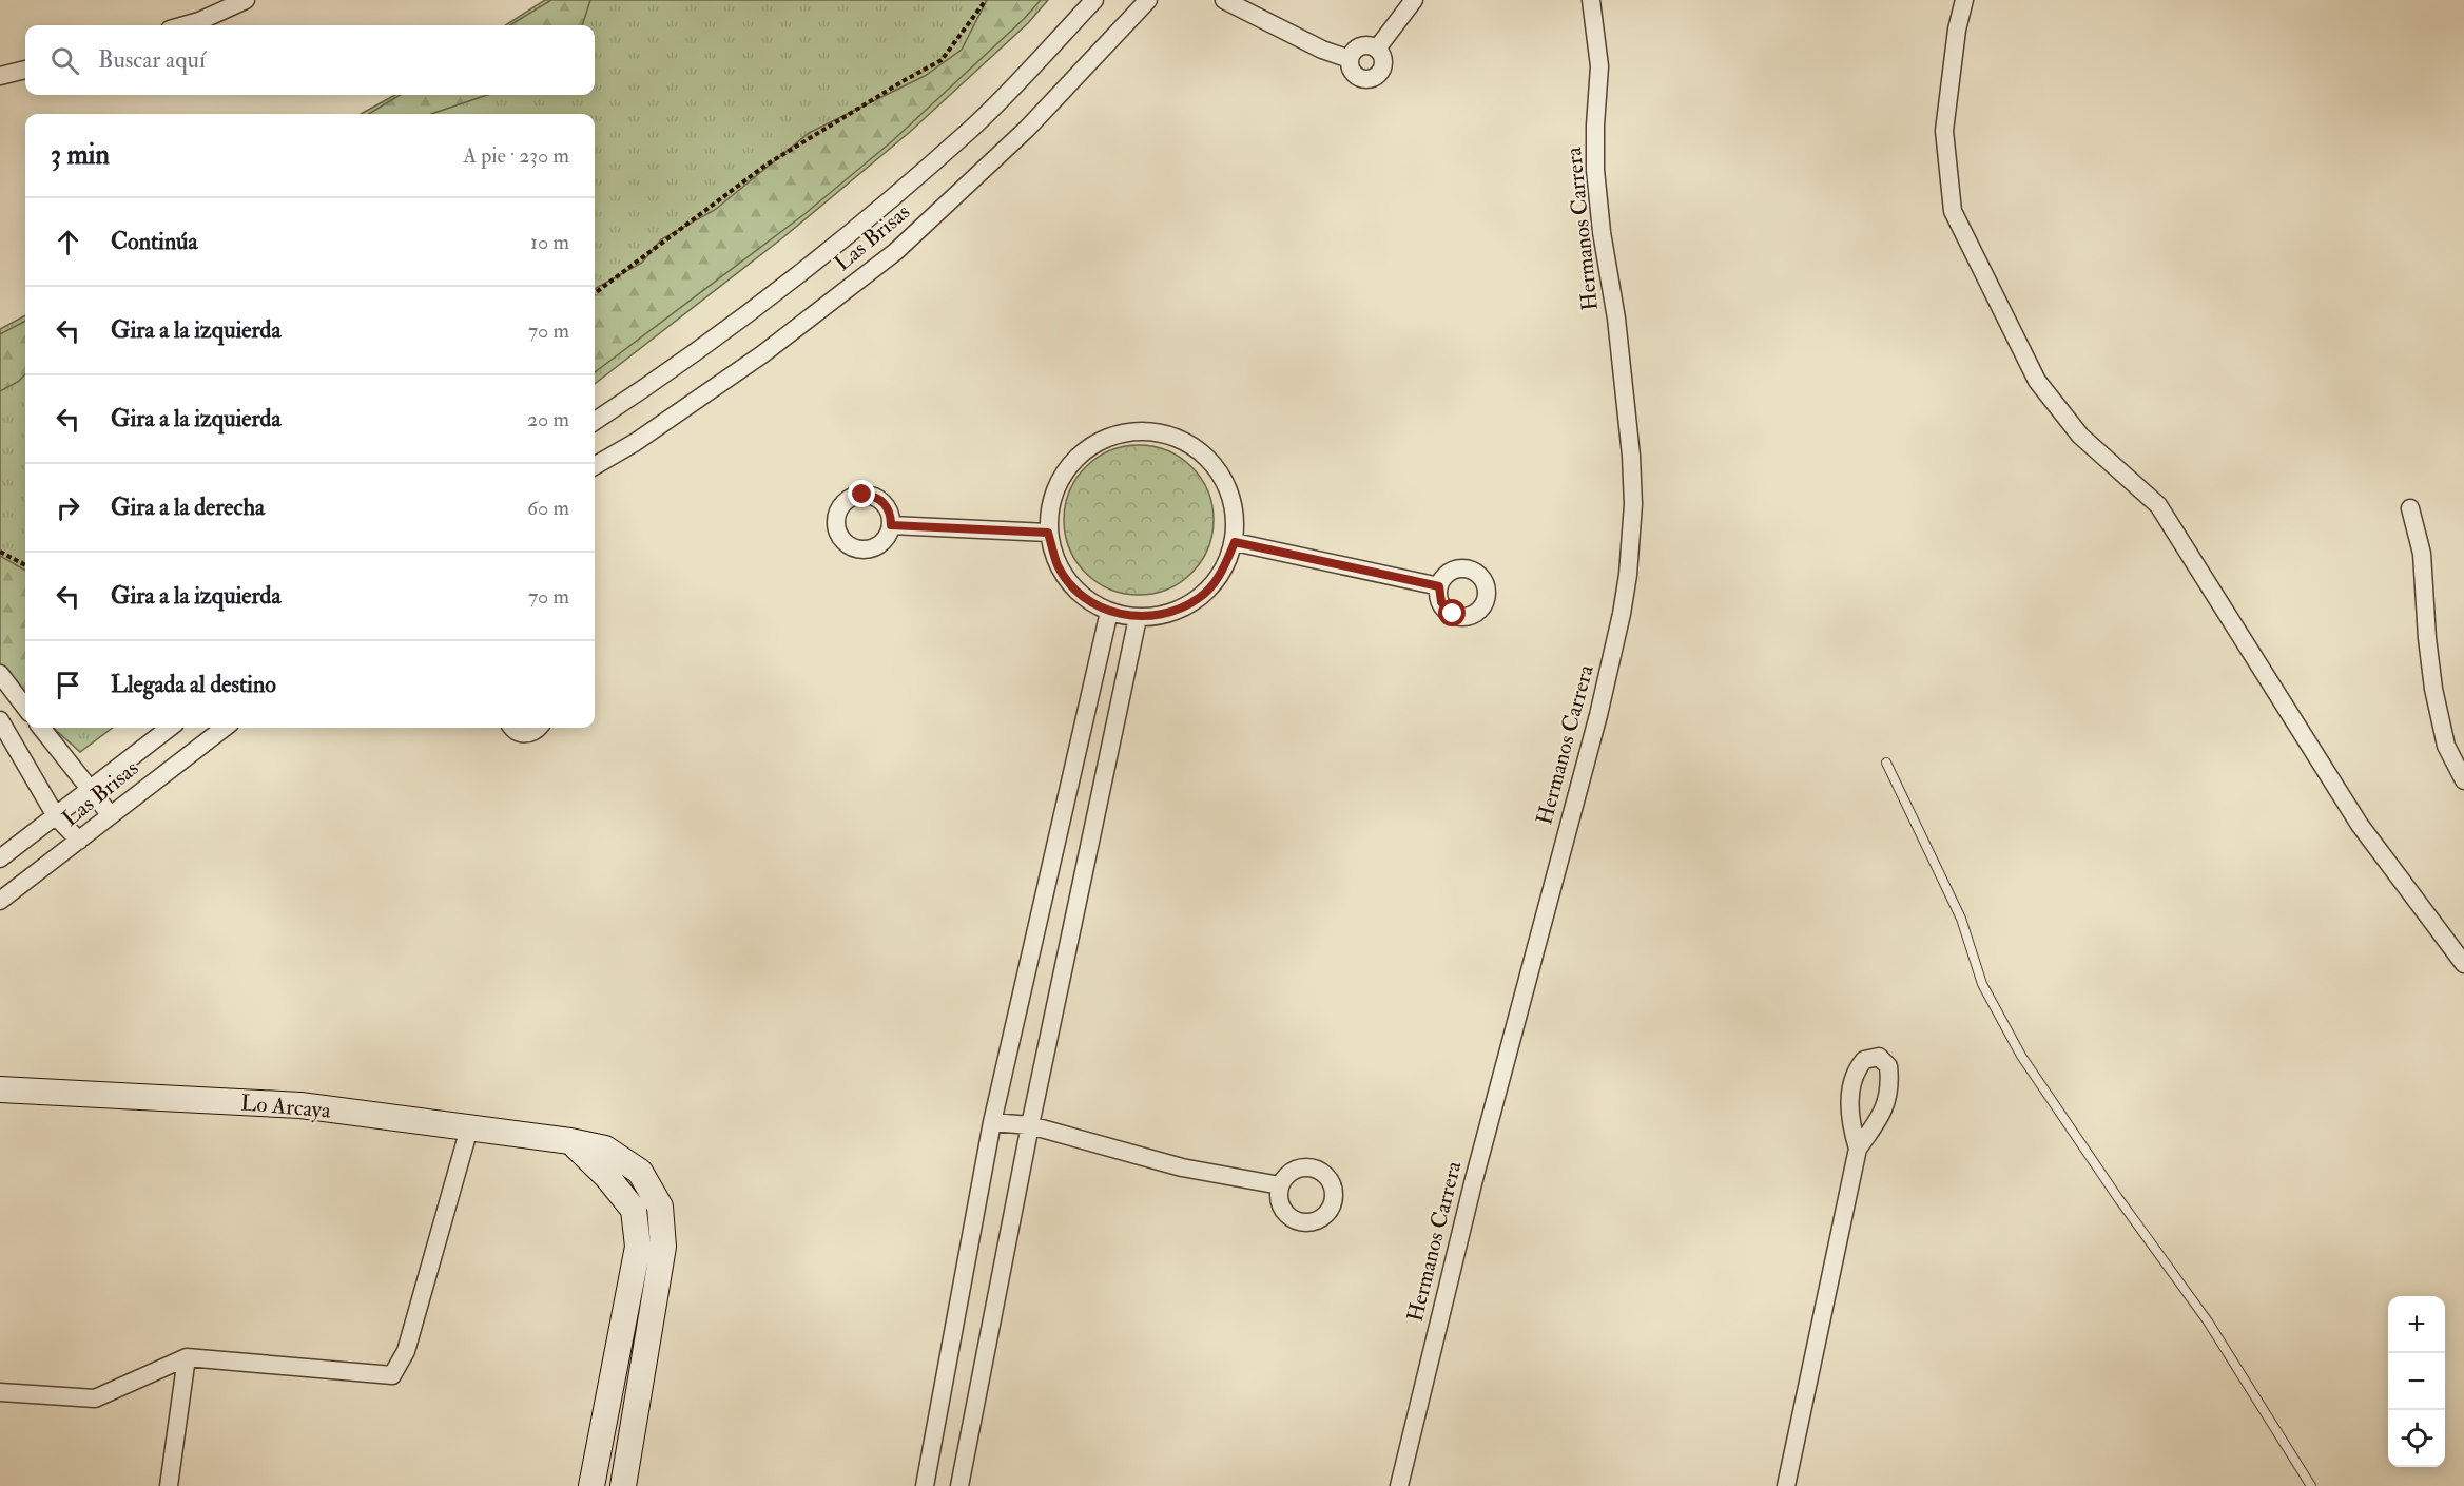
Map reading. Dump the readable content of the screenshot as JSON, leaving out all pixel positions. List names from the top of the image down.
{
  "streets": {
    "street": ["Hermanos Carrera", "Las Brisas", "Lo Arcaya"]
  },
  "page": {
    "search": "Buscar aquí",
    "heading": ["3 min", "A pie · 230 m"],
    "list": [
      ["Continúa", "10 m"],
      ["Gira a la izquierda", "70 m"],
      ["Gira a la izquierda", "20 m"],
      ["Gira a la derecha", "60 m"],
      ["Gira a la izquierda", "70 m"],
      "Llegada al destino"
    ],
    "map_buttons": ["+", "−"]
  }
}
